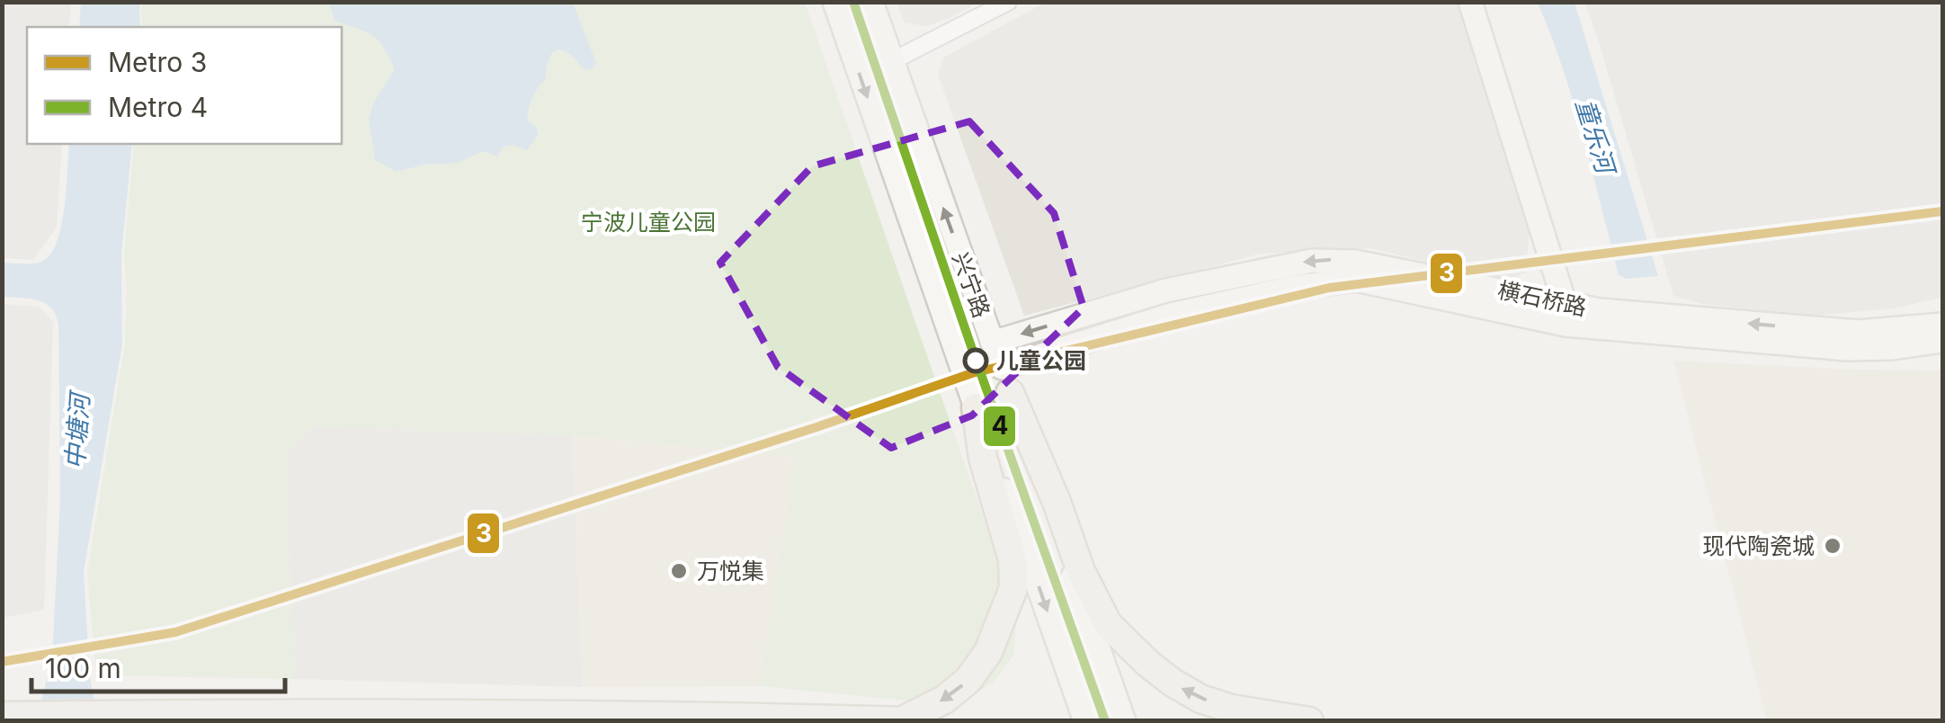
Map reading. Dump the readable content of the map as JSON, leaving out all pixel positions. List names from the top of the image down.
{
  "streets": {
    "main road": ["兴宁路", "横石桥路"]
  },
  "crossings": [
    ["兴宁路", "横石桥路"]
  ],
  "water": ["童乐河", "中塘河"],
  "parks": ["宁波儿童公园"],
  "places": ["儿童公园", "现代陶瓷城", "万悦集"],
  "lines": ["metro line 4", "metro line 3"],
  "legend": ["Metro 3", "Metro 4"],
  "scale_bar": "100 m"
}
